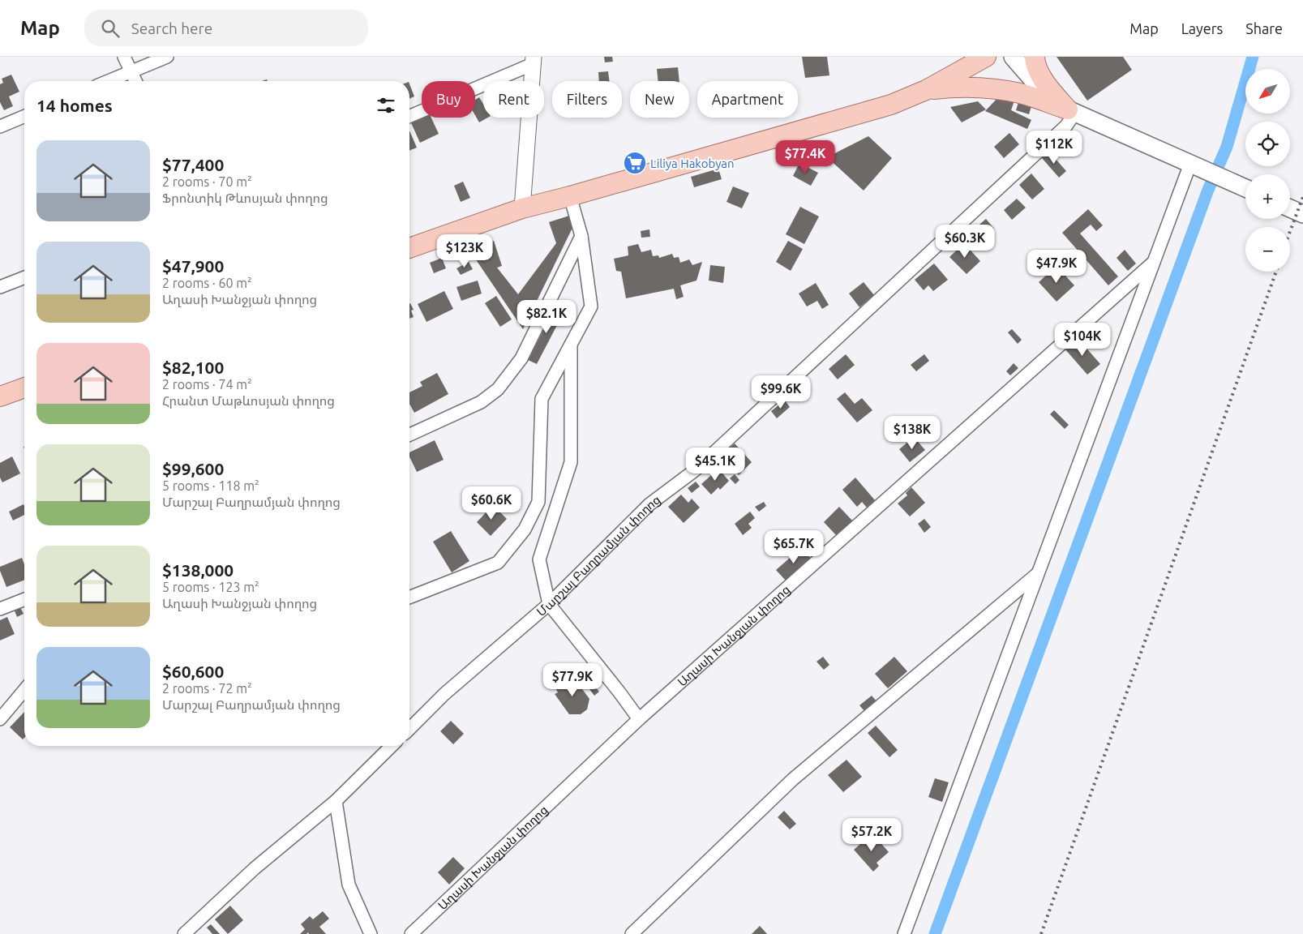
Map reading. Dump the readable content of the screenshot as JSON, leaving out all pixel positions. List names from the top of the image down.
{
  "streets": {
    "street": ["Մարշալ Բաղրամյան փողոց", "Աղասի Խանջյան փողոց"]
  },
  "places": {
    "supermarket": ["Liliya Hakobyan"]
  },
  "north": "bottom left",
  "page": {
    "header": "Map",
    "search": "Search here",
    "nav": ["Map", "Layers", "Share"],
    "map_buttons": ["+", "−"],
    "chip": [
      "Buy",
      "Rent",
      "Filters",
      "New",
      "Apartment"
    ],
    "heading": "14 homes",
    "list": [
      {
        "name": "$77,400",
        "note": "2 rooms · 70 m² · Ֆրոնտիկ Թևոսյան փողոց"
      },
      {
        "name": "$47,900",
        "note": "2 rooms · 60 m² · Աղասի Խանջյան փողոց"
      },
      {
        "name": "$82,100",
        "note": "2 rooms · 74 m² · Հրանտ Մաթևոսյան փողոց"
      },
      {
        "name": "$99,600",
        "note": "5 rooms · 118 m² · Մարշալ Բաղրամյան փողոց"
      },
      {
        "name": "$138,000",
        "note": "5 rooms · 123 m² · Աղասի Խանջյան փողոց"
      },
      {
        "name": "$60,600",
        "note": "2 rooms · 72 m² · Մարշալ Բաղրամյան փողոց"
      }
    ],
    "price": [
      "$112K",
      "$77.4K",
      "$60.3K",
      "$123K",
      "$47.9K",
      "$82.1K",
      "$104K",
      "$99.6K",
      "$138K",
      "$45.1K",
      "$60.6K",
      "$65.7K",
      "$77.9K",
      "$57.2K"
    ]
  }
}
